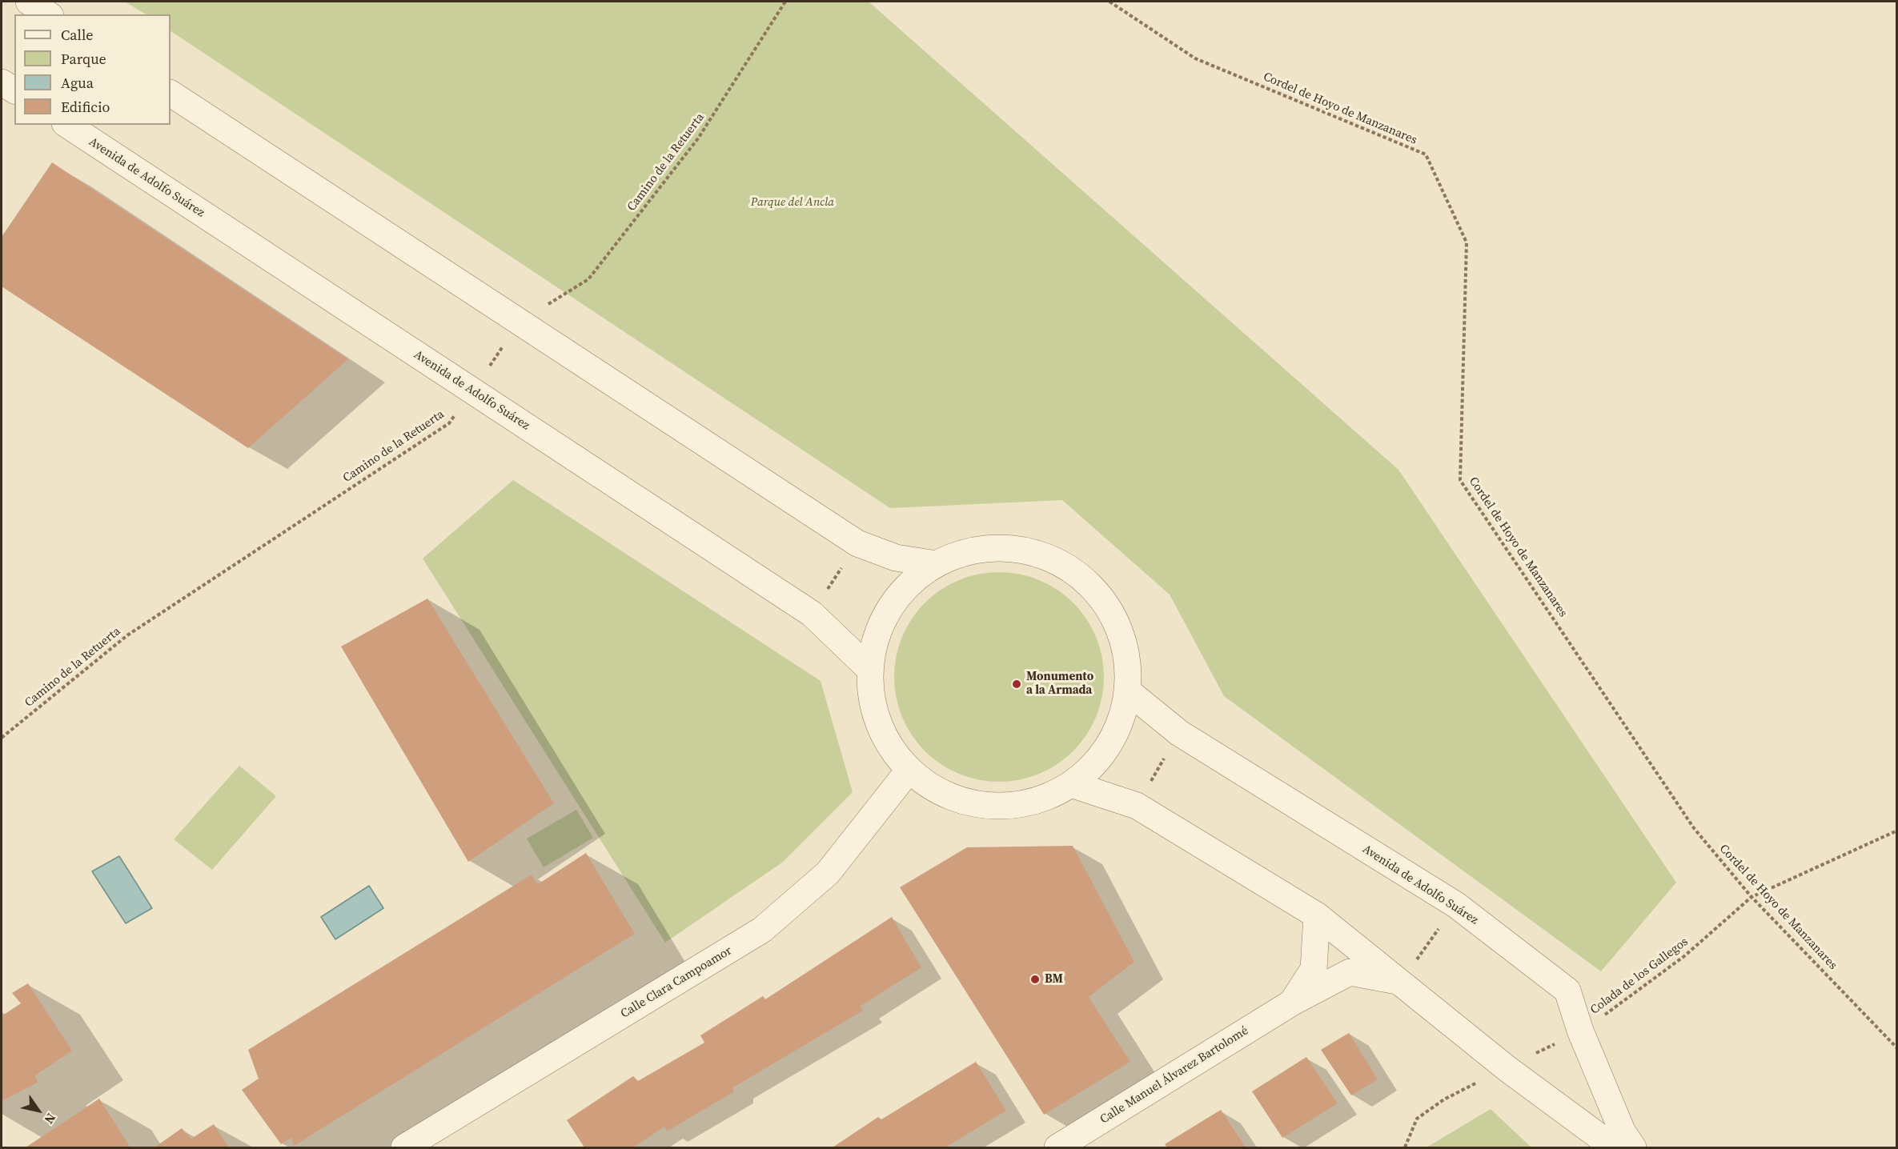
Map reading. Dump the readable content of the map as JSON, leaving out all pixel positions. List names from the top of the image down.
{
  "streets": {
    "street": ["Avenida de Adolfo Suárez", "Calle Clara Campoamor", "Calle Manuel Álvarez Bartolomé"],
    "path": ["Cordel de Hoyo de Manzanares", "Camino de la Retuerta", "Colada de los Gallegos"]
  },
  "crossings": [
    ["Cordel de Hoyo de Manzanares", "Colada de los Gallegos"],
    ["Camino de la Retuerta", "Avenida de Adolfo Suárez"],
    ["Avenida de Adolfo Suárez", "Colada de los Gallegos"]
  ],
  "parks": ["Parque del Ancla"],
  "places": ["Monumento a la Armada", "BM"],
  "legend": [
    "Calle",
    "Parque",
    "Agua",
    "Edificio"
  ],
  "north": "bottom right"
}
